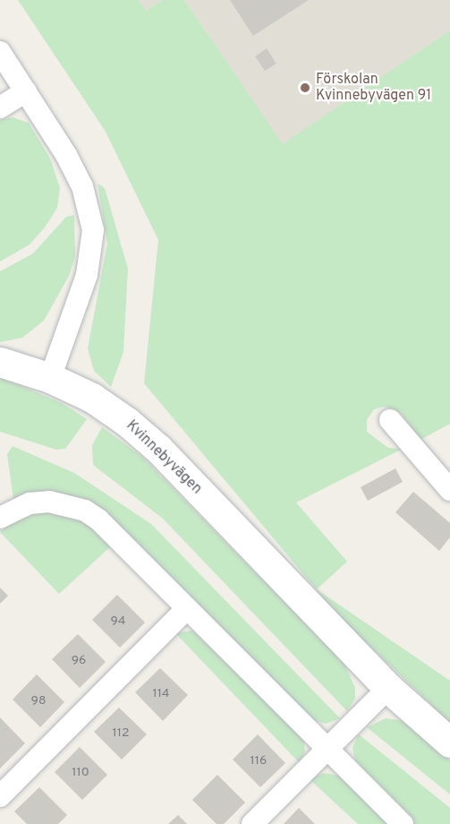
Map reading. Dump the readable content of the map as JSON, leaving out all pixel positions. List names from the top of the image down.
{
  "streets": {
    "street": ["Kvinnebyvägen"]
  },
  "places": ["Förskolan Kvinnebyvägen 91"],
  "house_numbers": [
    "94",
    "96",
    "114",
    "98",
    "112",
    "116",
    "110"
  ]
}
